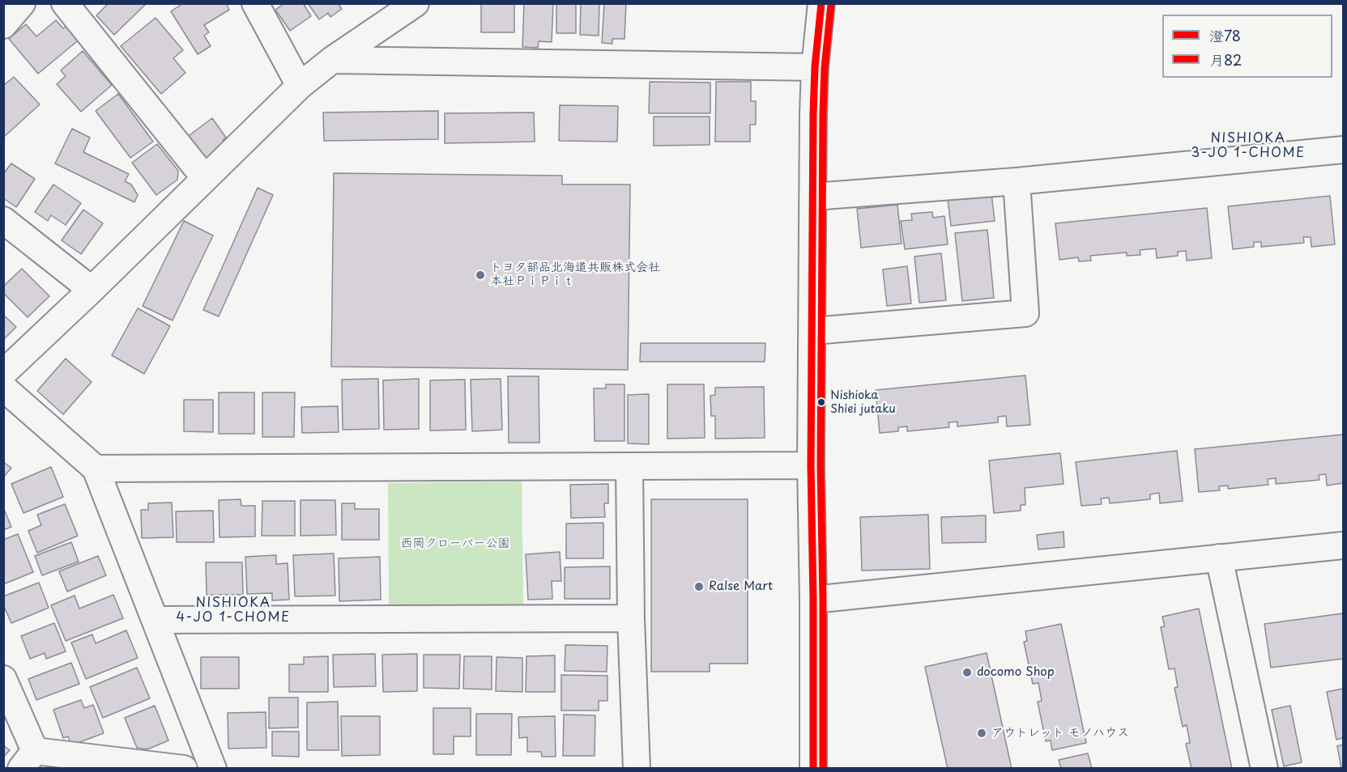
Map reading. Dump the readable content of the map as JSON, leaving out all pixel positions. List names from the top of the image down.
{
  "districts": ["NISHIOKA 3-JO 1-CHOME", "NISHIOKA 4-JO 1-CHOME"],
  "parks": ["西岡クローバー公園"],
  "places": [
    "トヨタ部品北海道共販株式会社 本社ＰｉＰｉｔ",
    "Nishioka Shiei jutaku",
    "Ralse Mart",
    "docomo Shop",
    "アウトレット モノハウス"
  ],
  "lines": ["transit line 澄78", "transit line 月82"],
  "legend": ["澄78", "月82"]
}
